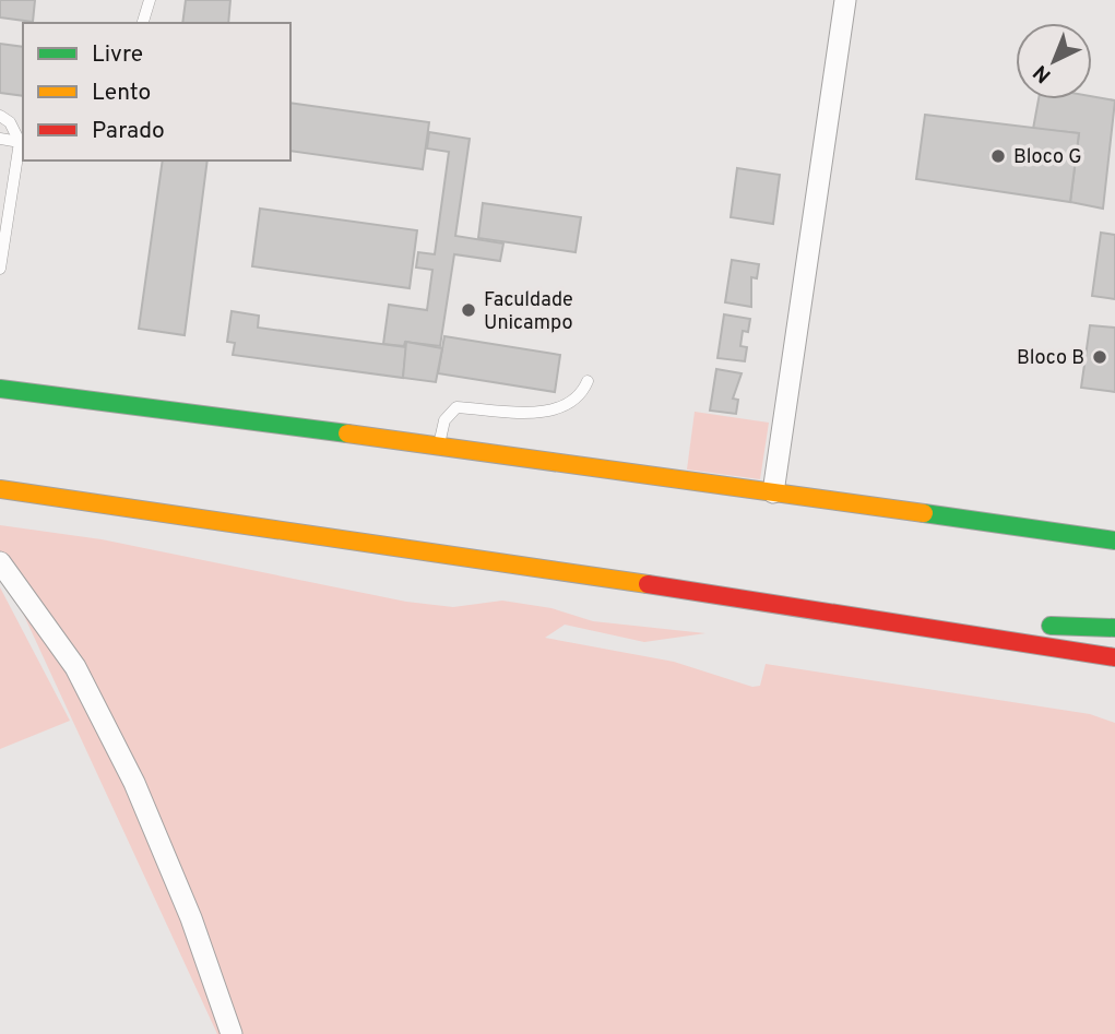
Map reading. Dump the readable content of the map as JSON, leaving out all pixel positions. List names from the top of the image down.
{
  "places": ["Bloco G", "Faculdade Unicampo", "Bloco B"],
  "legend": ["Livre", "Lento", "Parado"],
  "north": "bottom left"
}
